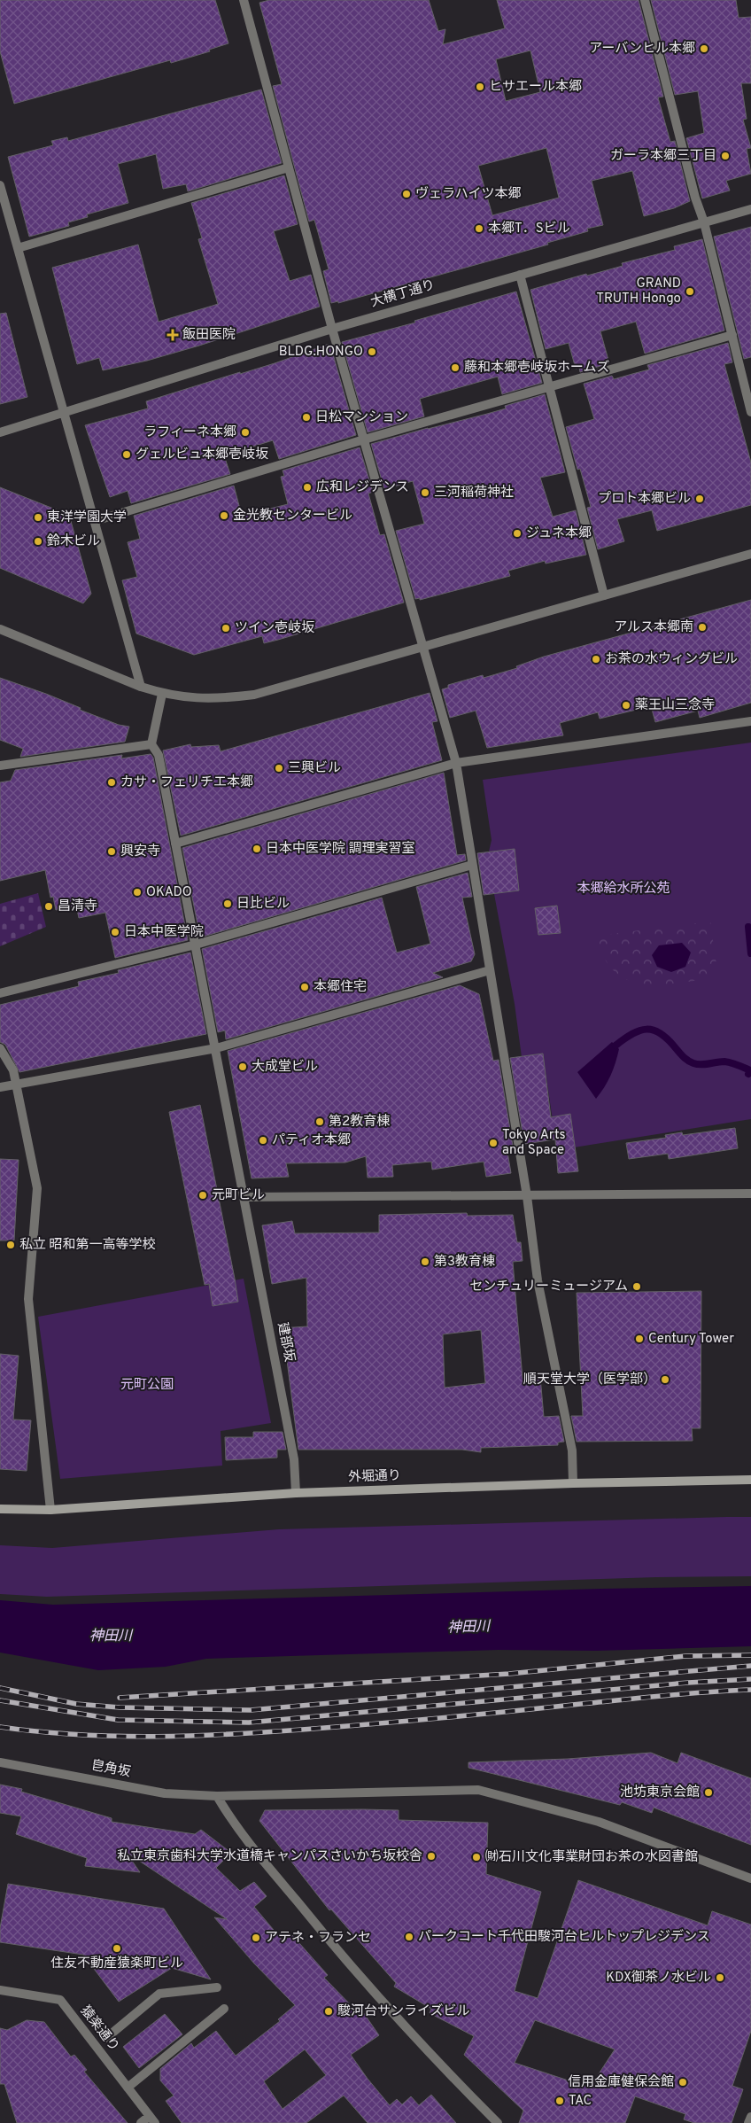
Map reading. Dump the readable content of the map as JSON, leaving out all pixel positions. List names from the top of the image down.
{
  "streets": {
    "main road": ["外堀通り"],
    "street": [
      "大横丁通り",
      "建部坂",
      "皀角坂",
      "猿楽通り"
    ]
  },
  "crossings": [
    ["建部坂", "外堀通り"]
  ],
  "water": ["神田川"],
  "parks": ["本郷給水所公苑", "元町公園"],
  "places": {
    "other": [
      "アーバンヒル本郷",
      "ヒサエール本郷",
      "ガーラ本郷三丁目",
      "ヴェラハイツ本郷",
      "本郷T．Sビル",
      "GRAND TRUTH Hongo",
      "BLDG.HONGO",
      "藤和本郷壱岐坂ホームズ",
      "日松マンション",
      "ラフィーネ本郷",
      "グェルビュ本郷壱岐坂",
      "広和レジデンス",
      "三河稲荷神社",
      "プロト本郷ビル",
      "金光教センタービル",
      "東洋学園大学",
      "ジュネ本郷",
      "鈴木ビル",
      "アルス本郷南",
      "ツイン壱岐坂",
      "お茶の水ウィングビル",
      "薬王山三念寺",
      "三興ビル",
      "カサ・フェリチエ本郷",
      "日本中医学院 調理実習室",
      "興安寺",
      "OKADO",
      "日比ビル",
      "昌清寺",
      "日本中医学院",
      "本郷住宅",
      "大成堂ビル",
      "第2教育棟",
      "パティオ本郷",
      "Tokyo Arts and Space",
      "元町ビル",
      "私立 昭和第一高等学校",
      "第3教育棟",
      "センチュリーミュージアム",
      "Century Tower",
      "順天堂大学（医学部）",
      "池坊東京会館",
      "私立東京歯科大学水道橋キャンパスさいかち坂校舎",
      "㈶石川文化事業財団お茶の水図書館",
      "パークコート千代田駿河台ヒルトップレジデンス",
      "アテネ・フランセ",
      "住友不動産猿楽町ビル",
      "KDX御茶ノ水ビル",
      "駿河台サンライズビル",
      "信用金庫健保会館",
      "TAC"
    ],
    "health": ["飯田医院"]
  }
}
